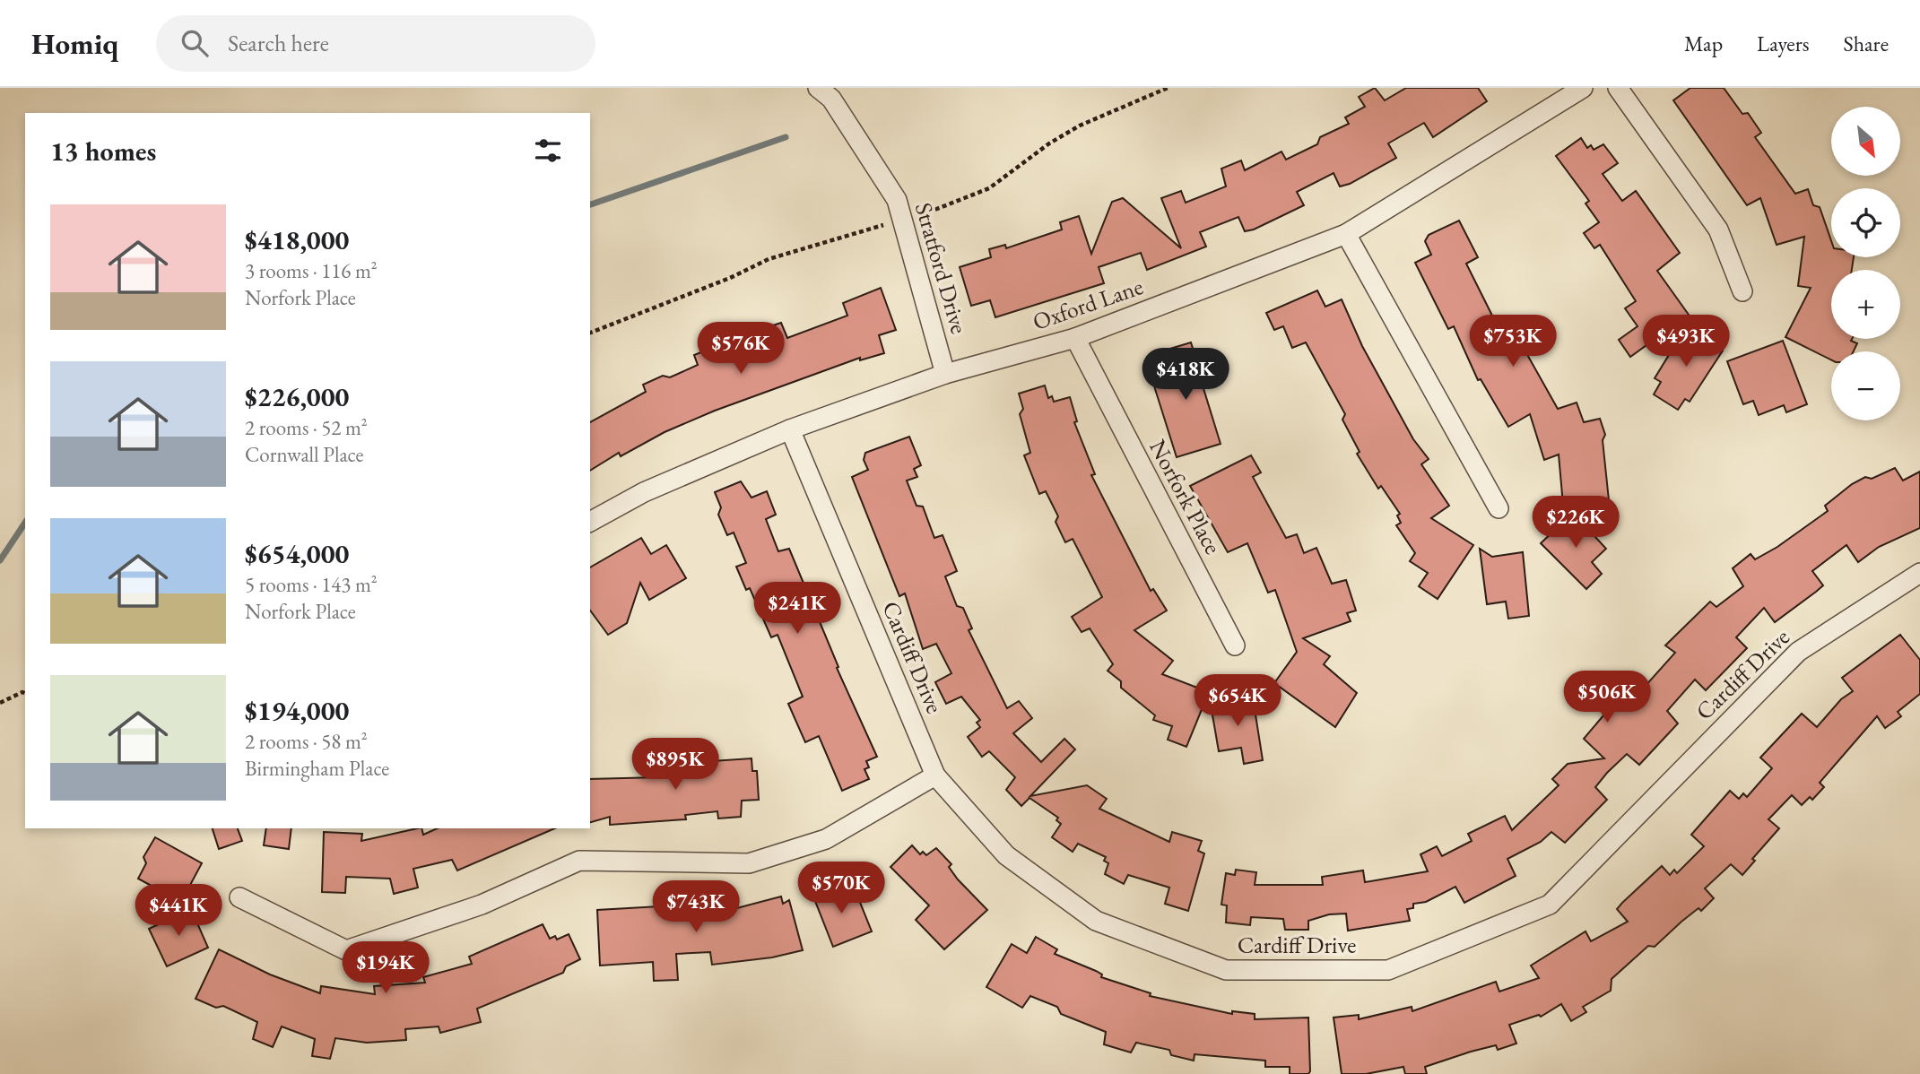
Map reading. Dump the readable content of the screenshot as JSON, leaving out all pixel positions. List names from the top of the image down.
{
  "streets": {
    "street": [
      "Stratford Drive",
      "Oxford Lane",
      "Norfork Place",
      "Cardiff Drive"
    ]
  },
  "crossings": [
    ["Stratford Drive", "Oxford Lane"],
    ["Oxford Lane", "Norfork Place"],
    ["Oxford Lane", "Cardiff Drive"]
  ],
  "north": "bottom right",
  "page": {
    "header": "Homiq",
    "search": "Search here",
    "nav": ["Map", "Layers", "Share"],
    "map_buttons": ["+", "−"],
    "heading": "13 homes",
    "list": [
      {
        "name": "$418,000",
        "note": "3 rooms · 116 m² · Norfork Place"
      },
      {
        "name": "$226,000",
        "note": "2 rooms · 52 m² · Cornwall Place"
      },
      {
        "name": "$654,000",
        "note": "5 rooms · 143 m² · Norfork Place"
      },
      {
        "name": "$194,000",
        "note": "2 rooms · 58 m² · Birmingham Place"
      }
    ],
    "price": [
      "$753K",
      "$493K",
      "$576K",
      "$418K",
      "$226K",
      "$241K",
      "$506K",
      "$654K",
      "$895K",
      "$570K",
      "$743K",
      "$441K",
      "$194K"
    ]
  }
}
